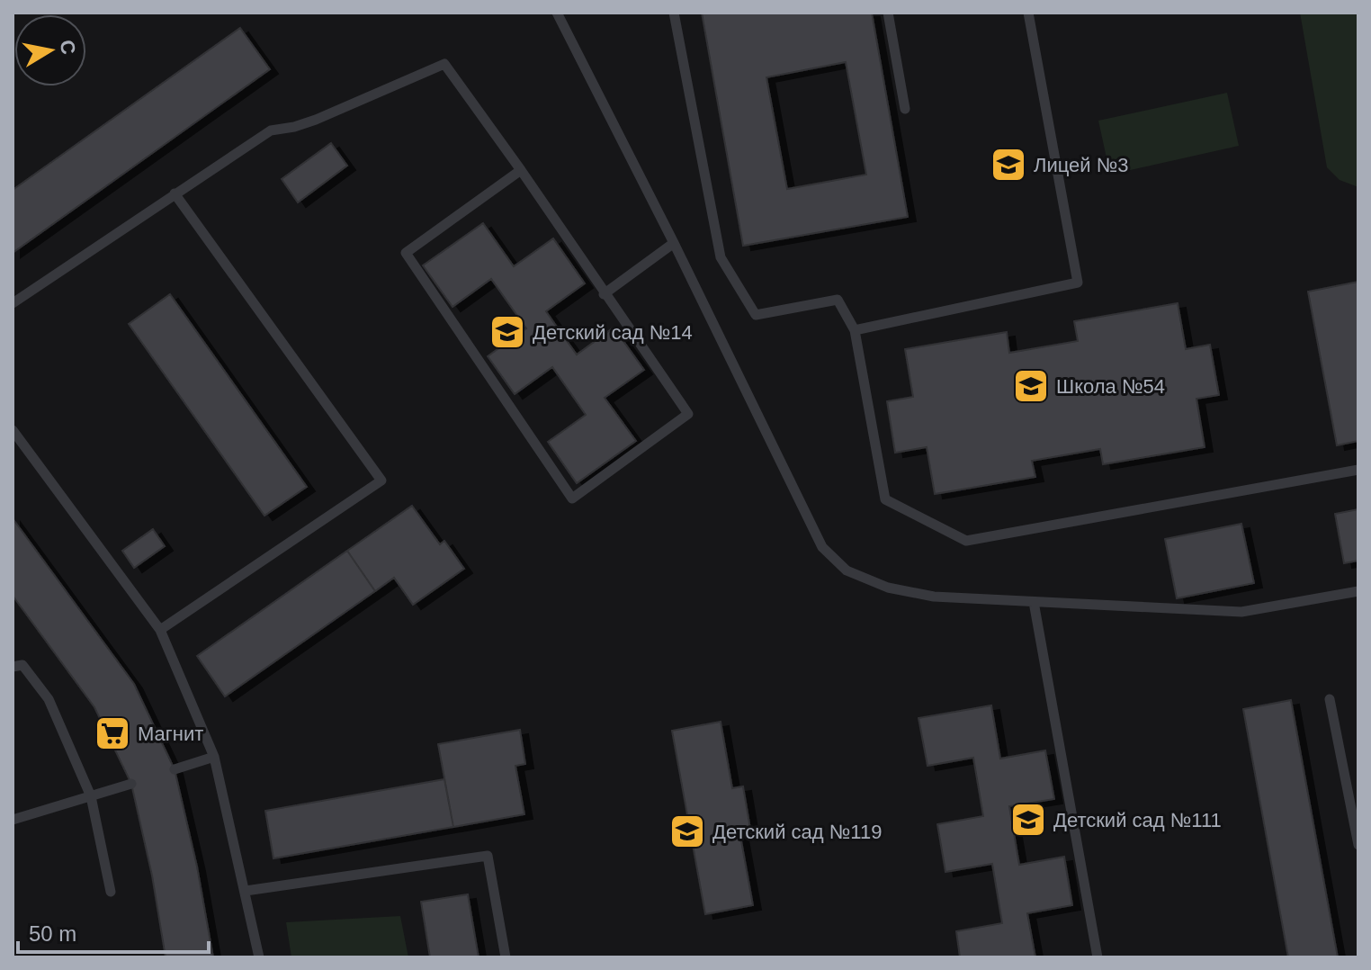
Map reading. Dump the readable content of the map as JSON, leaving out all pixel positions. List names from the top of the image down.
{
  "places": {
    "school or university": [
      "Лицей №3",
      "Детский сад №14",
      "Школа №54",
      "Детский сад №111",
      "Детский сад №119"
    ],
    "supermarket": ["Магнит"]
  },
  "scale_bar": "50 m",
  "north": "right"
}
